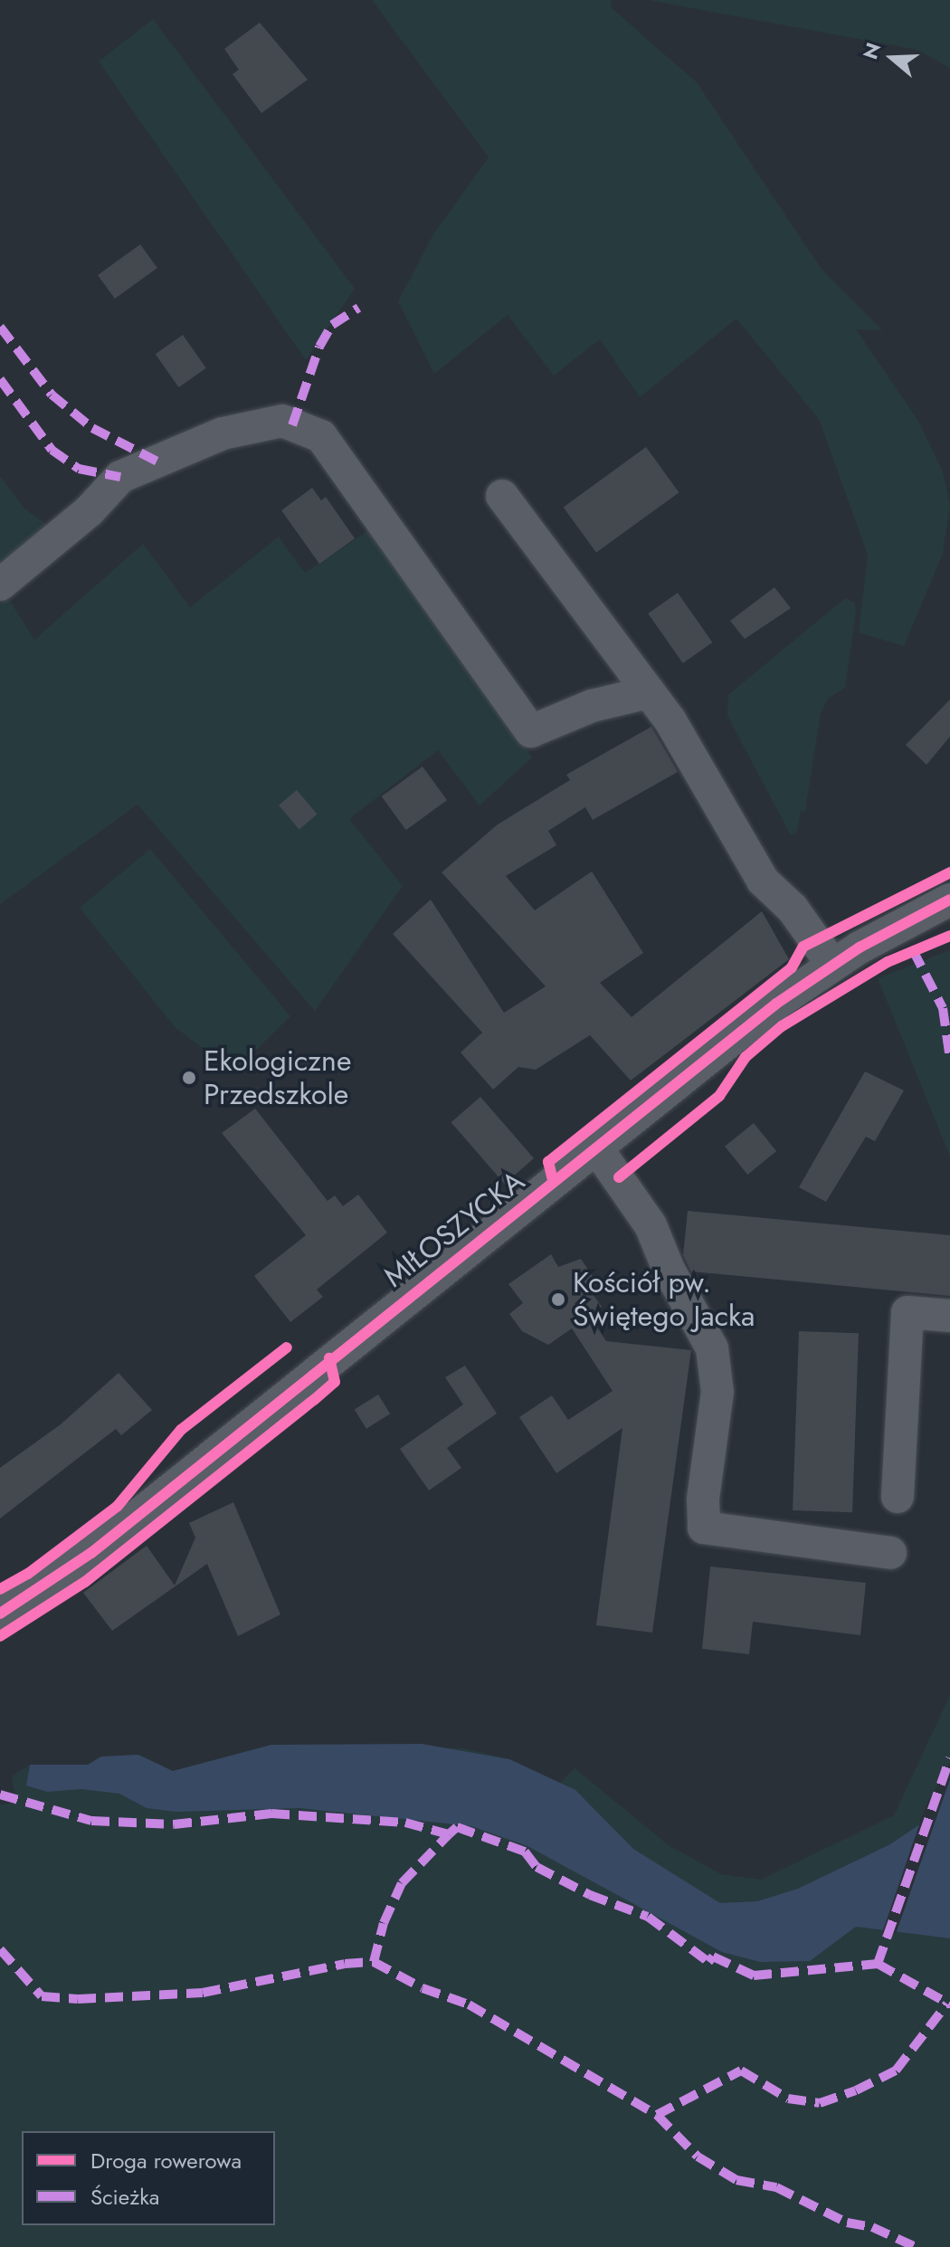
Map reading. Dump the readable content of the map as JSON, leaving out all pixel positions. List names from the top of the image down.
{
  "streets": {
    "street": ["MIŁOSZYCKA"]
  },
  "places": ["Ekologiczne Przedszkole", "Kościół pw. Świętego Jacka"],
  "legend": ["Droga rowerowa", "Ścieżka"],
  "north": "left"
}
